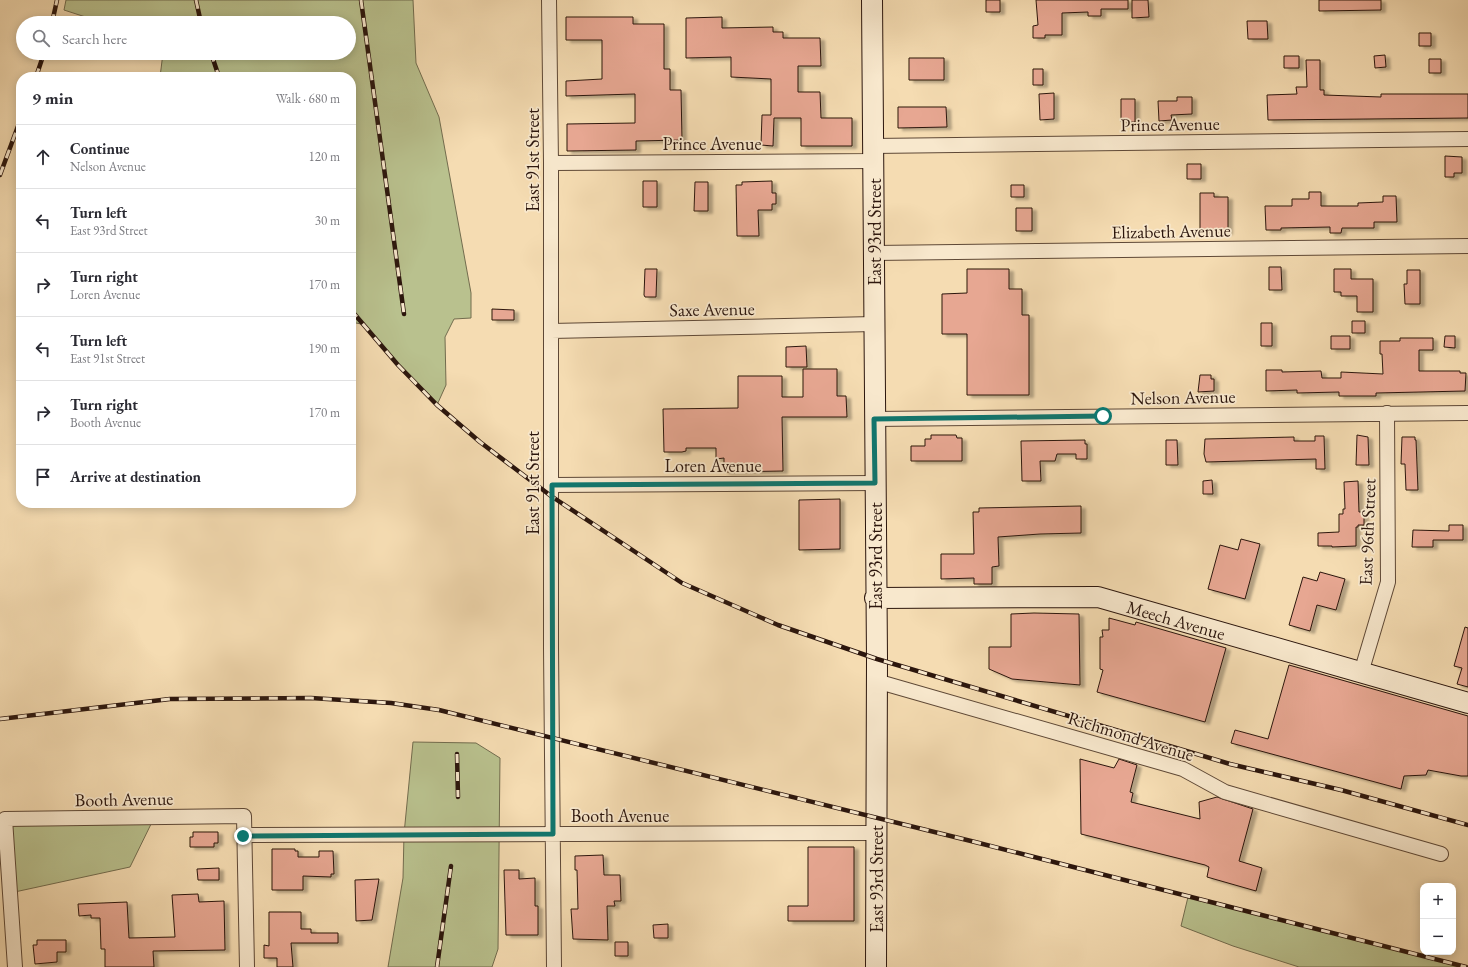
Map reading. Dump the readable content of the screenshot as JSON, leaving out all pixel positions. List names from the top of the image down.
{
  "streets": {
    "main road": ["East 93rd Street", "Meech Avenue"],
    "street": [
      "Prince Avenue",
      "East 91st Street",
      "Elizabeth Avenue",
      "Saxe Avenue",
      "Nelson Avenue",
      "Loren Avenue",
      "East 96th Street",
      "Richmond Avenue",
      "Booth Avenue"
    ]
  },
  "crossings": [
    ["Prince Avenue", "East 91st Street"],
    ["Prince Avenue", "East 93rd Street"],
    ["East 91st Street", "Saxe Avenue"],
    ["East 91st Street", "Loren Avenue"],
    ["East 91st Street", "Booth Avenue"],
    ["Elizabeth Avenue", "East 93rd Street"],
    ["East 93rd Street", "Saxe Avenue"],
    ["East 93rd Street", "Nelson Avenue"],
    ["East 93rd Street", "Loren Avenue"],
    ["East 93rd Street", "Meech Avenue"],
    ["East 93rd Street", "Richmond Avenue"],
    ["East 93rd Street", "Booth Avenue"],
    ["Nelson Avenue", "East 96th Street"],
    ["East 96th Street", "Meech Avenue"]
  ],
  "page": {
    "search": "Search here",
    "heading": ["9 min", "Walk · 680 m"],
    "list": [
      ["Continue", "Nelson Avenue", "120 m"],
      ["Turn left", "East 93rd Street", "30 m"],
      ["Turn right", "Loren Avenue", "170 m"],
      ["Turn left", "East 91st Street", "190 m"],
      ["Turn right", "Booth Avenue", "170 m"],
      "Arrive at destination"
    ],
    "map_buttons": ["+", "−"]
  }
}
